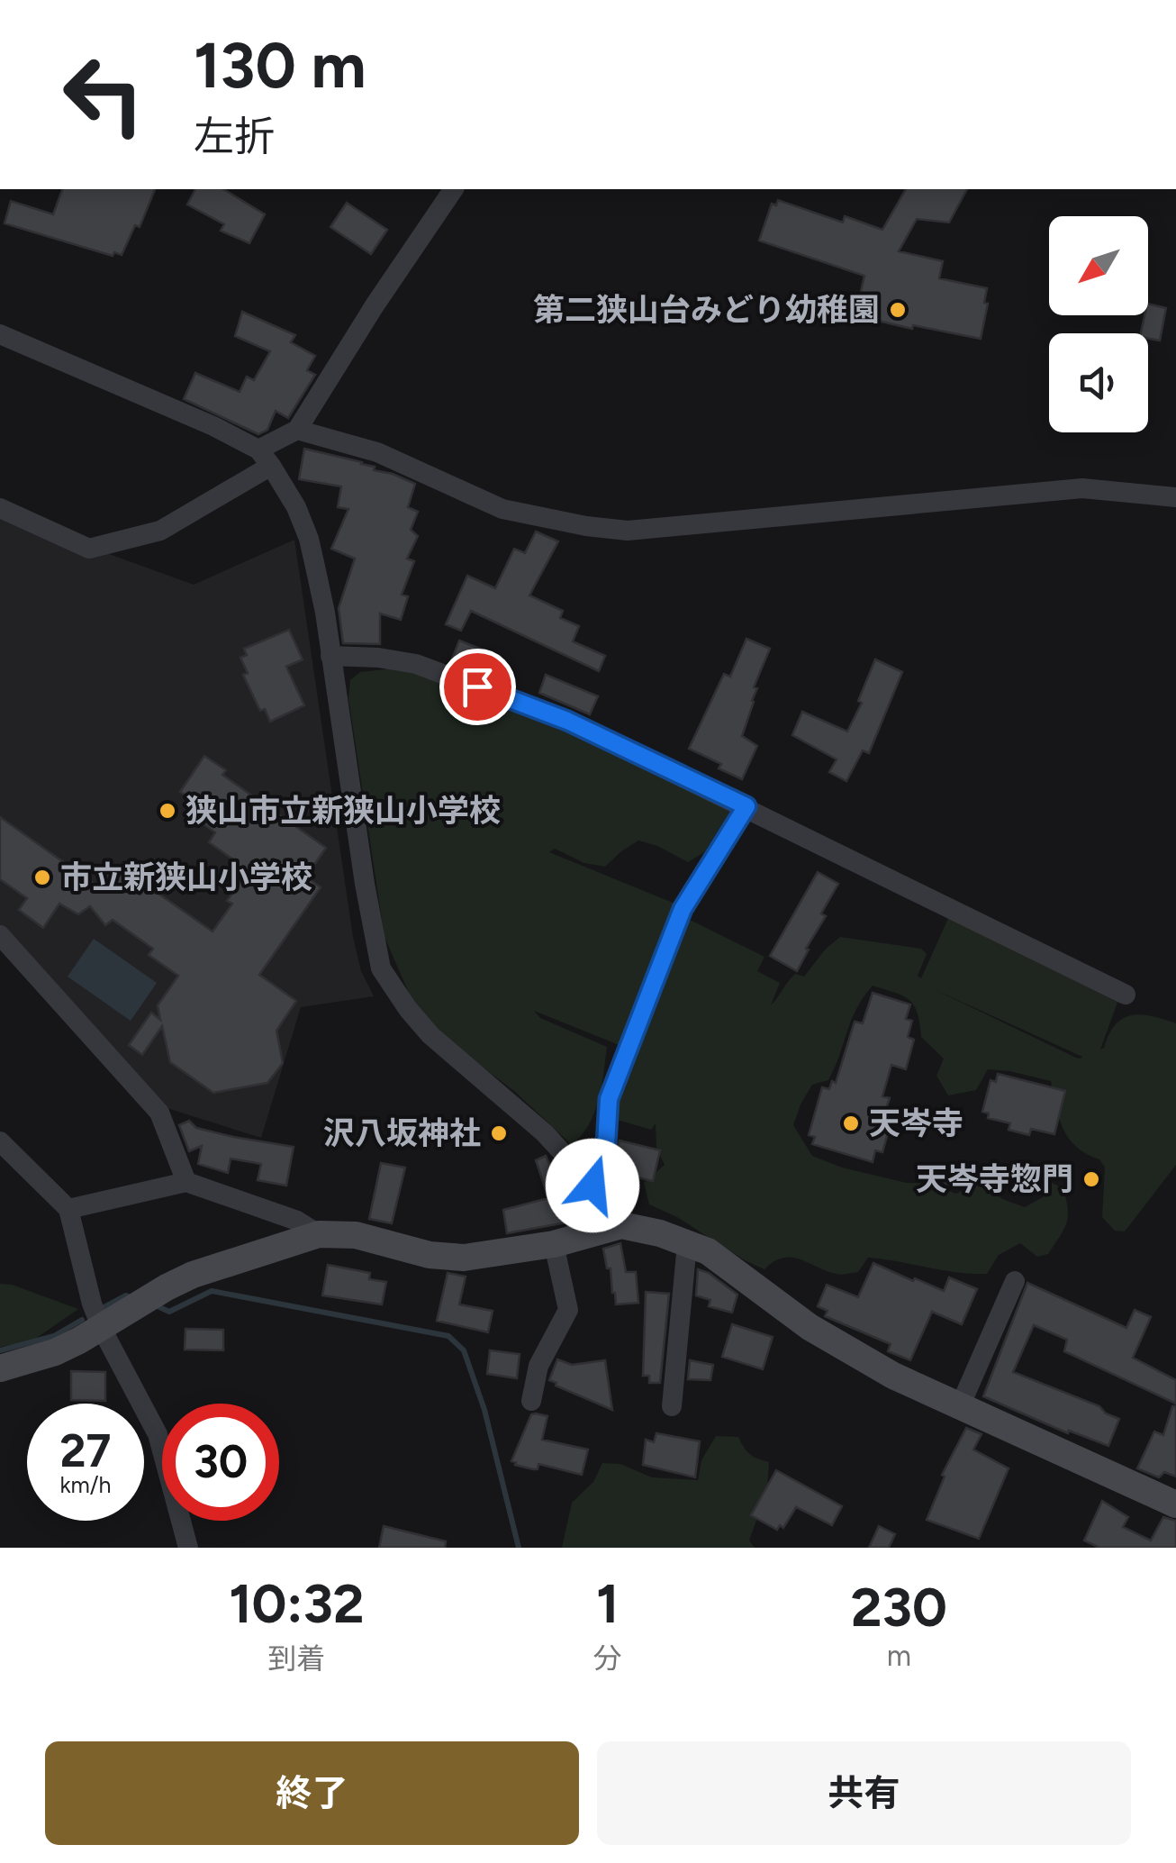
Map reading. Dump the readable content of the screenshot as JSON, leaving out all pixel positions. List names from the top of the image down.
{
  "places": [
    "第二狭山台みどり幼稚園",
    "狭山市立新狭山小学校",
    "市立新狭山小学校",
    "天岑寺",
    "沢八坂神社",
    "天岑寺惣門"
  ],
  "north": "bottom left",
  "page": {
    "turn": ["130 m", "左折"],
    "speed": "27 km/h",
    "limit": "30",
    "eta": [
      "10:32",
      "到着",
      "1",
      "分",
      "230",
      "m"
    ],
    "buttons": ["終了", "共有"]
  }
}
